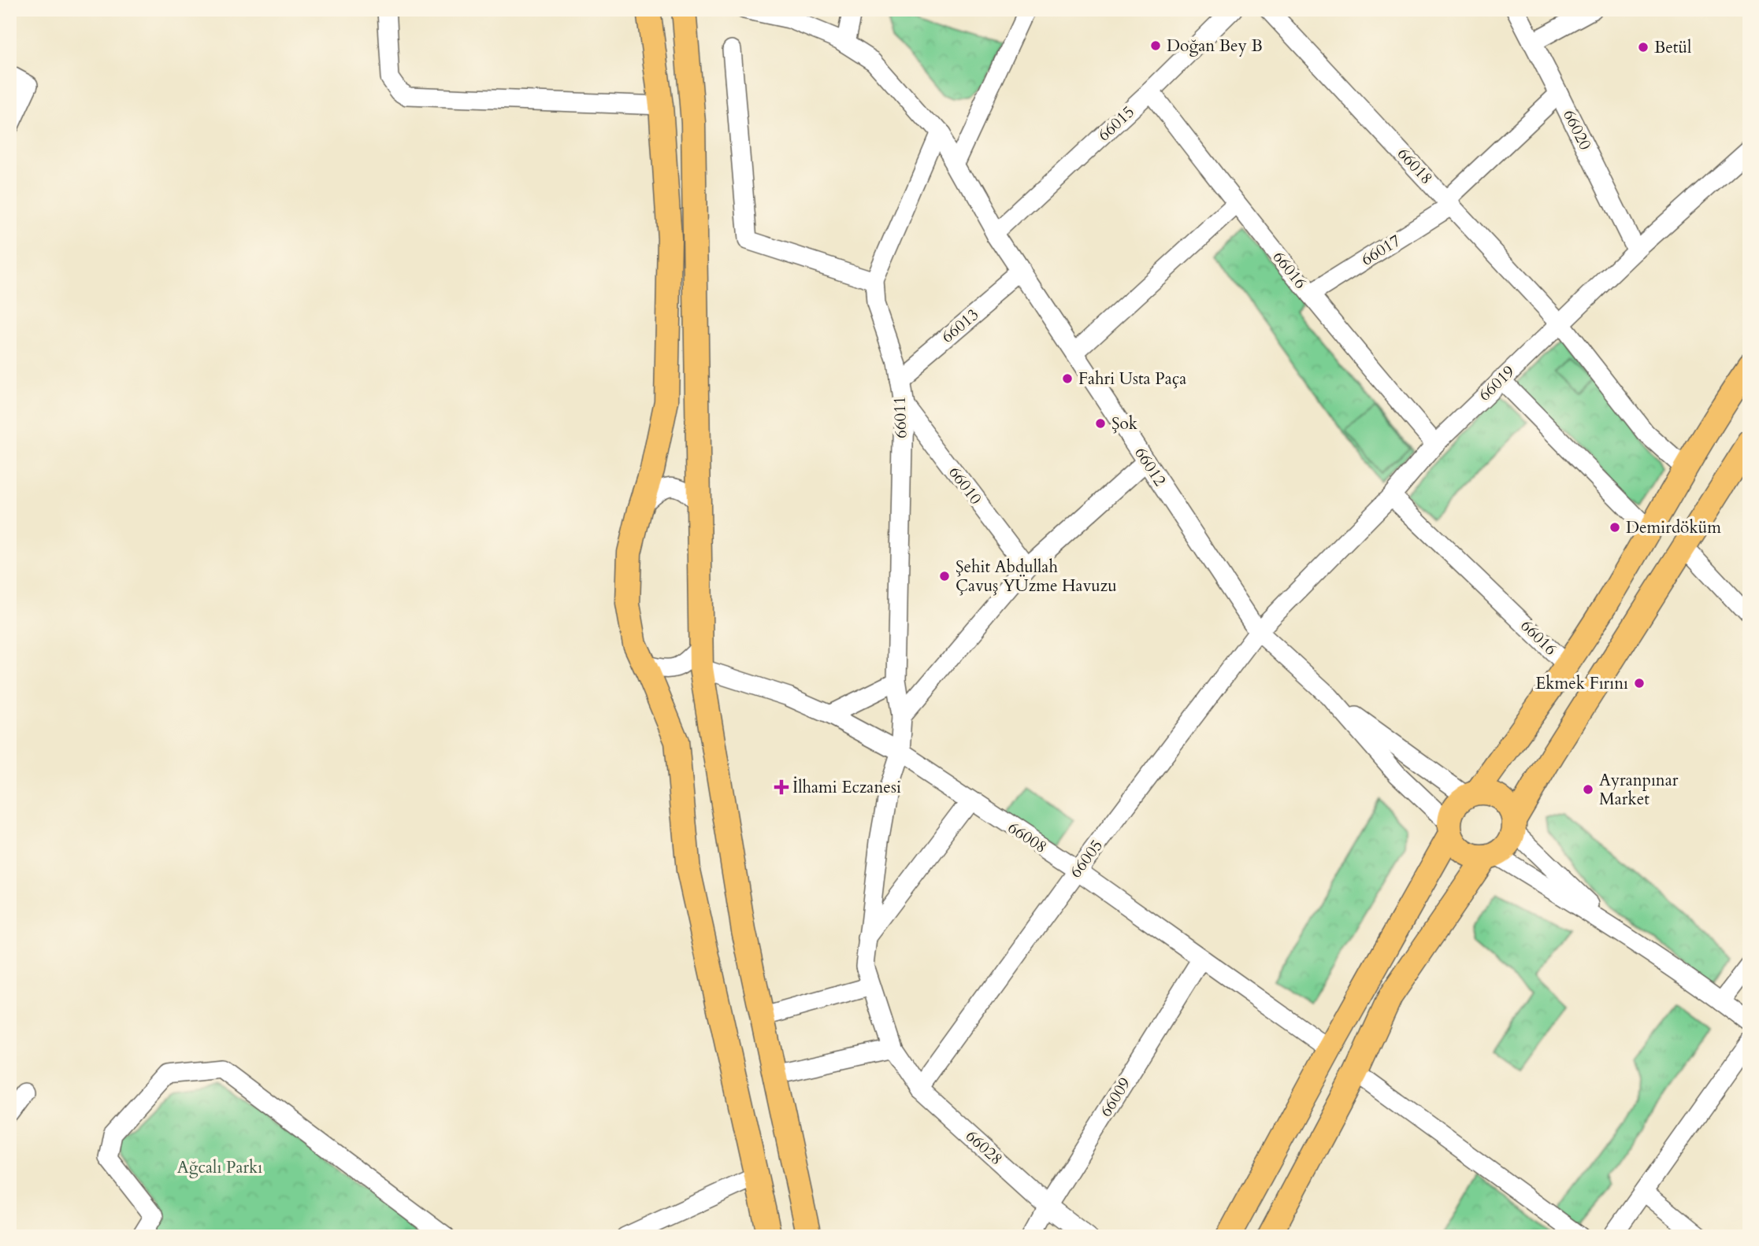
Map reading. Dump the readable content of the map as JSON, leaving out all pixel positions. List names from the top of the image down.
{
  "streets": {
    "street": [
      "66015",
      "66020",
      "66018",
      "66017",
      "66016",
      "66013",
      "66019",
      "66011",
      "66012",
      "66010",
      "66008",
      "66005",
      "66009",
      "66028"
    ]
  },
  "crossings": [
    ["66015", "66016"],
    ["66015", "66012"],
    ["66020", "66017"],
    ["66020", "66019"],
    ["66018", "66017"],
    ["66018", "66019"],
    ["66017", "66016"],
    ["66016", "66019"],
    ["66013", "66011"],
    ["66013", "66012"],
    ["66019", "66012"],
    ["66019", "66005"],
    ["66011", "66010"],
    ["66011", "66008"],
    ["66011", "66028"],
    ["66012", "66005"],
    ["66008", "66005"],
    ["66008", "66009"],
    ["66005", "66028"],
    ["66009", "66028"]
  ],
  "parks": ["Ağcalı Parkı"],
  "places": {
    "other": [
      "Doğan Bey B",
      "Betül",
      "Fahri Usta Paça",
      "Şok",
      "Demirdöküm",
      "Şehit Abdullah Çavuş YÜzme Havuzu",
      "Ekmek Fırını",
      "Ayranpınar Market"
    ],
    "health": ["İlhami Eczanesi"]
  }
}
